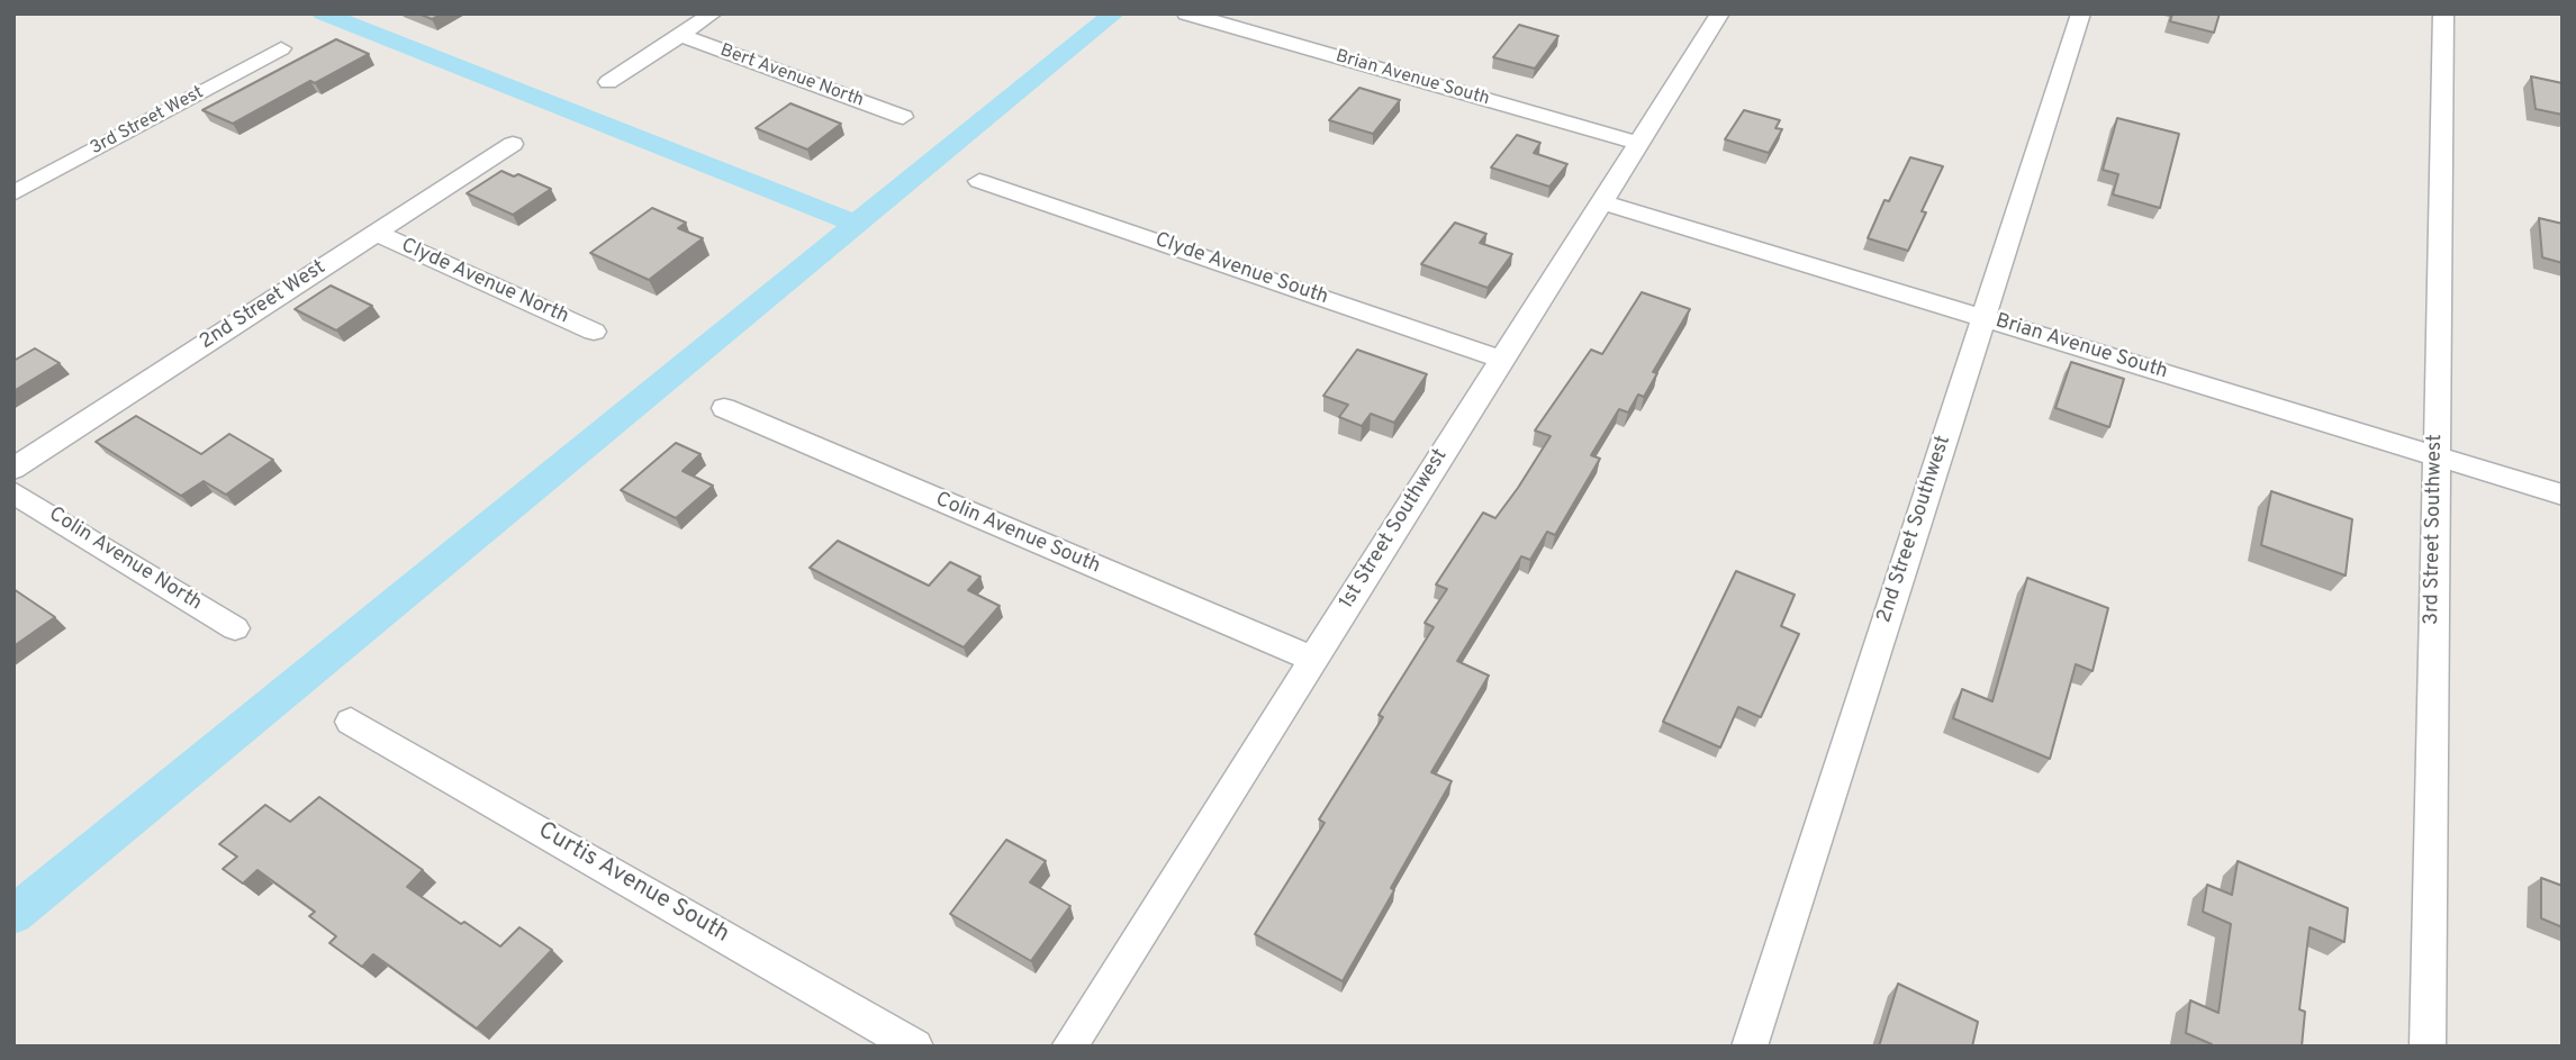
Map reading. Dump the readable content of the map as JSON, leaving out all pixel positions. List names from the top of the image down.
{
  "streets": {
    "street": [
      "Bert Avenue North",
      "Brian Avenue South",
      "3rd Street West",
      "Clyde Avenue South",
      "Clyde Avenue North",
      "2nd Street West",
      "1st Street Southwest",
      "2nd Street Southwest",
      "3rd Street Southwest",
      "Colin Avenue South",
      "Colin Avenue North",
      "Curtis Avenue South"
    ]
  },
  "crossings": [
    ["Brian Avenue South", "1st Street Southwest"],
    ["Brian Avenue South", "2nd Street Southwest"],
    ["Brian Avenue South", "3rd Street Southwest"],
    ["Clyde Avenue South", "1st Street Southwest"],
    ["Clyde Avenue North", "2nd Street West"],
    ["1st Street Southwest", "Colin Avenue South"]
  ]
}
